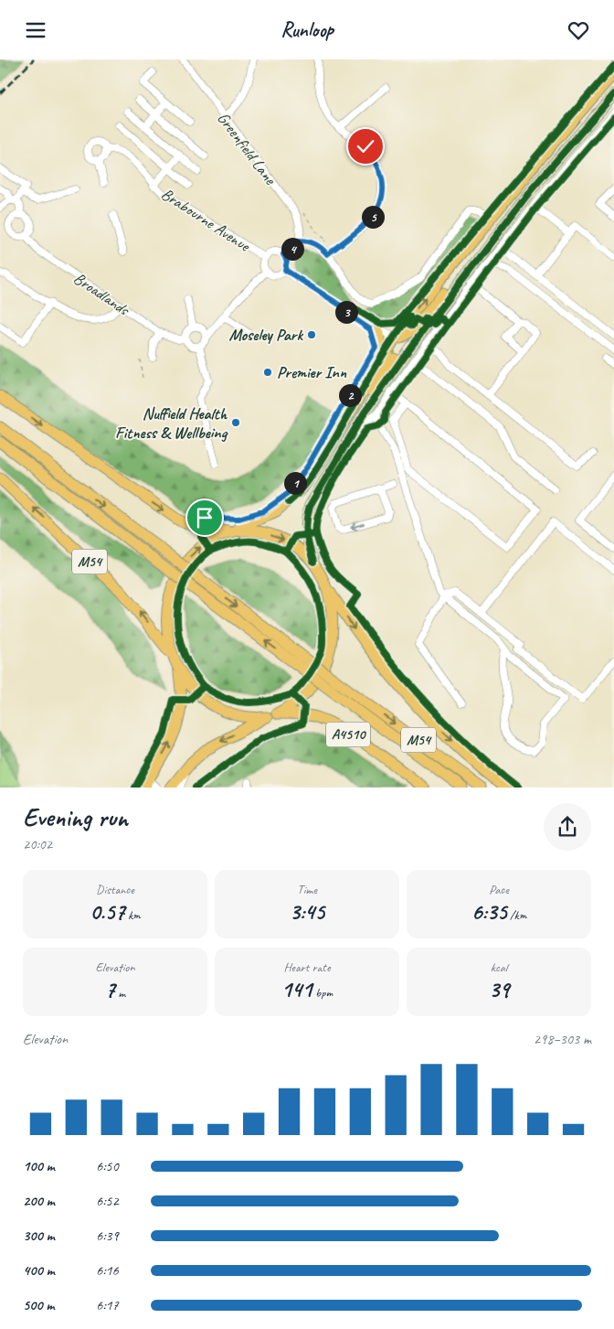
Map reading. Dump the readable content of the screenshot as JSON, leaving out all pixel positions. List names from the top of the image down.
{
  "streets": {
    "highway": ["M54", "A4510"],
    "street": ["Greenfield Lane", "Brabourne Avenue", "Broadlands"]
  },
  "places": ["Moseley Park", "Premier Inn", "Nuffield Health Fitness & Wellbeing"],
  "page": {
    "header": "Runloop",
    "pins": [
      "5",
      "4",
      "3",
      "2",
      "1"
    ],
    "heading": ["Evening run", "20:02"],
    "stats": [
      ["Distance", "0.57 km"],
      ["Time", "3:45"],
      ["Pace", "6:35 /km"],
      ["Elevation", "7 m"],
      ["Heart rate", "141 bpm"],
      ["kcal", "39"]
    ],
    "chart": ["Elevation", "298–303 m"],
    "list": [
      {
        "name": "100 m",
        "note": "6:50"
      },
      {
        "name": "200 m",
        "note": "6:52"
      },
      {
        "name": "300 m",
        "note": "6:39"
      },
      {
        "name": "400 m",
        "note": "6:16"
      },
      {
        "name": "500 m",
        "note": "6:17"
      }
    ]
  }
}
